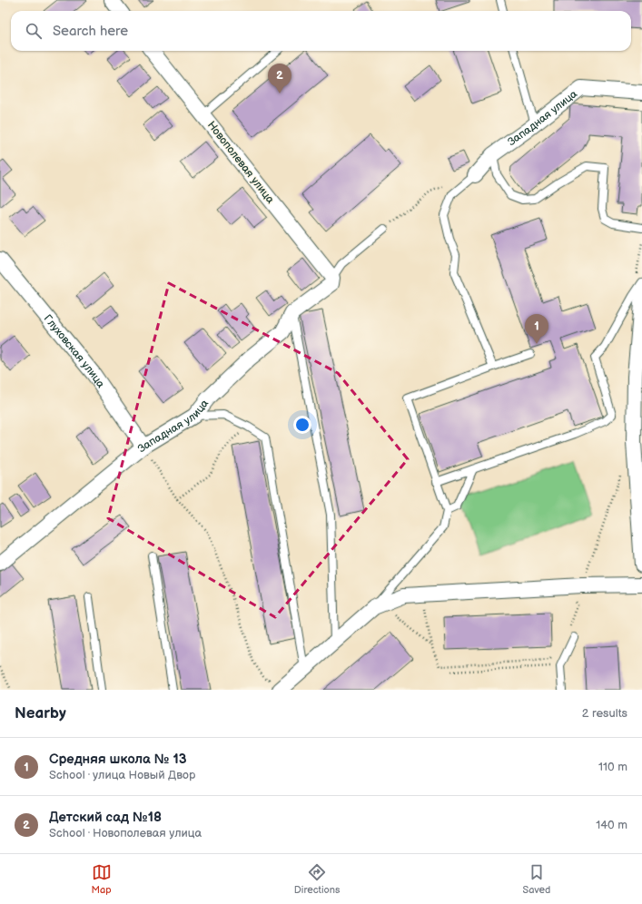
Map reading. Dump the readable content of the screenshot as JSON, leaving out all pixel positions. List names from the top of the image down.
{
  "streets": {
    "street": ["Западная улица", "Новополевая улица", "Глуховская улица"]
  },
  "crossings": [
    ["Западная улица", "Новополевая улица"],
    ["Западная улица", "Глуховская улица"]
  ],
  "page": {
    "search": "Search here",
    "pins": ["2", "1"],
    "heading": ["Nearby", "2 results"],
    "list": [
      {
        "mark": "1",
        "name": "Средняя школа № 13",
        "note": "School · улица Новый Двор",
        "value": "110 m"
      },
      {
        "mark": "2",
        "name": "Детский сад №18",
        "note": "School · Новополевая улица",
        "value": "140 m"
      }
    ],
    "nav": ["Map", "Directions", "Saved"]
  }
}
